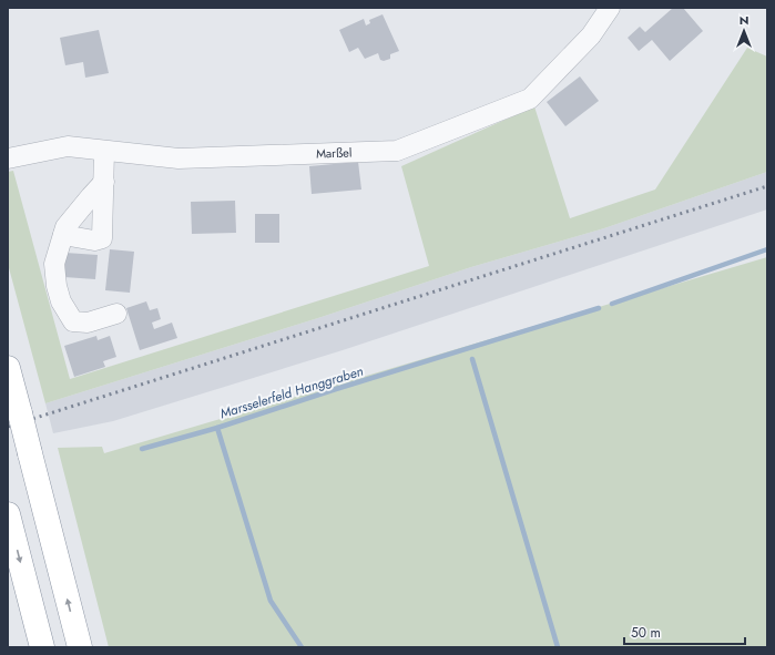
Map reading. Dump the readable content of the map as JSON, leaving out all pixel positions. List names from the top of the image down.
{
  "streets": {
    "street": ["Marßel"]
  },
  "water": ["Marsselerfeld Hanggraben"],
  "scale_bar": "50 m",
  "north": "top"
}
